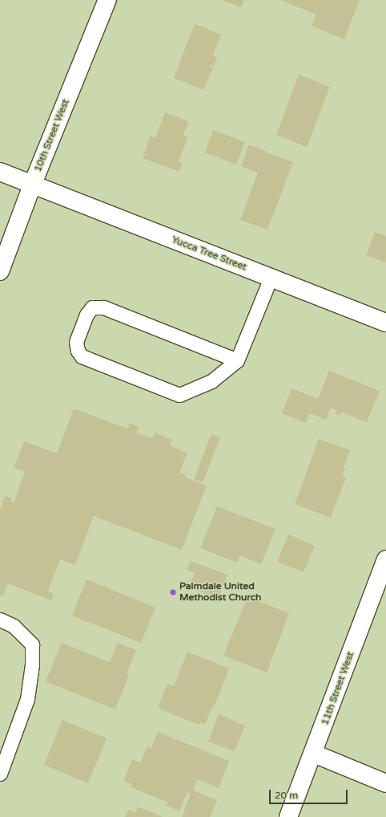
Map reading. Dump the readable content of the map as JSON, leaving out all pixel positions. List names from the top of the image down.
{
  "streets": {
    "street": ["10th Street West", "Yucca Tree Street", "11th Street West"]
  },
  "crossings": [
    ["10th Street West", "Yucca Tree Street"]
  ],
  "places": ["Palmdale United Methodist Church"],
  "scale_bar": "20 m"
}
